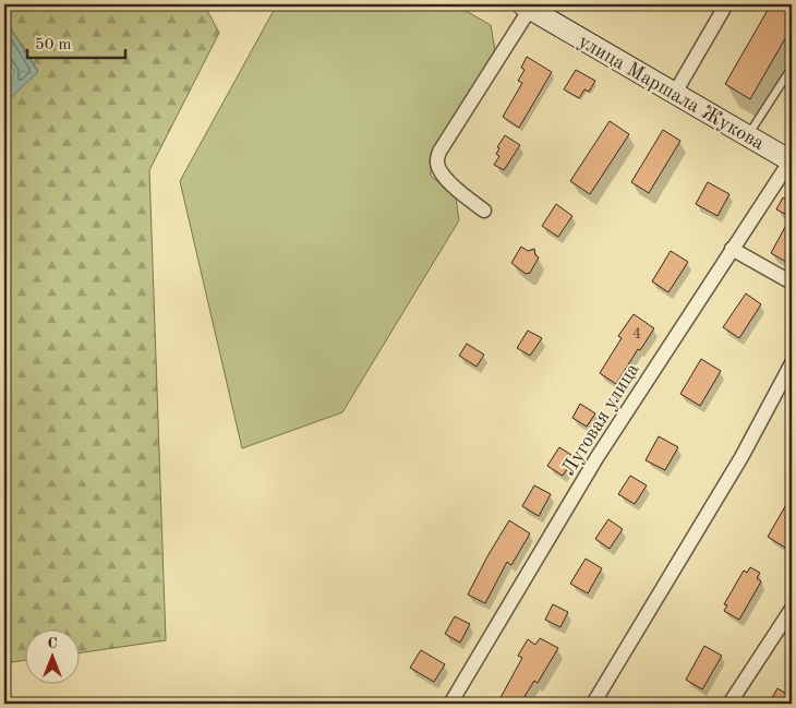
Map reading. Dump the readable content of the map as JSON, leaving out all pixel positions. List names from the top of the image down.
{
  "streets": {
    "street": ["улица Маршала Жукова", "Луговая улица"]
  },
  "crossings": [
    ["улица Маршала Жукова", "Луговая улица"]
  ],
  "house_numbers": ["4"],
  "scale_bar": "50 m",
  "north": "top"
}
